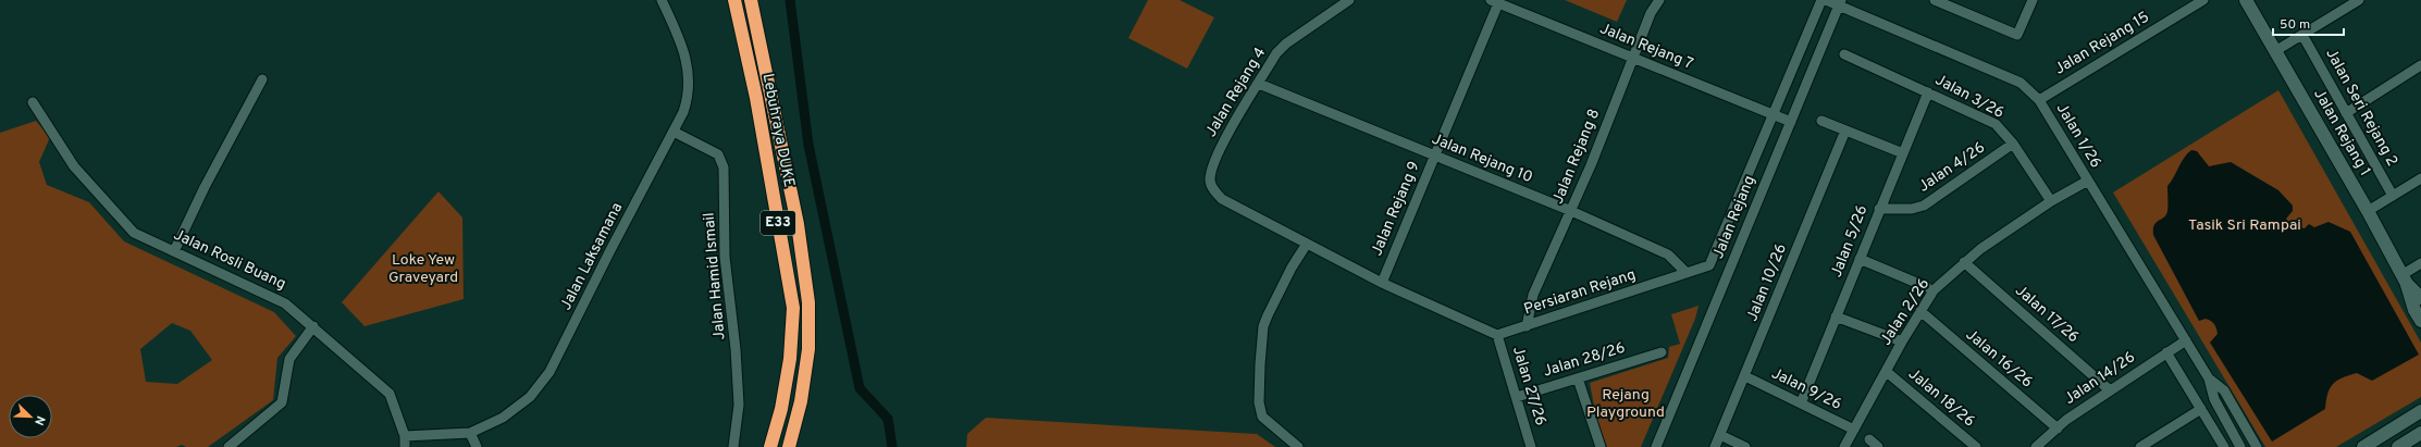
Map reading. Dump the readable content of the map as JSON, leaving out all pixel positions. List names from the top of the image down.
{
  "streets": {
    "highway": ["Lebuhraya DUKE", "E33"],
    "street": [
      "Jalan Rejang 15",
      "Jalan Rejang 7",
      "Jalan Rejang 4",
      "Jalan 3/26",
      "Jalan Seri Rejang 2",
      "Jalan Rejang 1",
      "Jalan 1/26",
      "Jalan Rejang 8",
      "Jalan Rejang 10",
      "Jalan 4/26",
      "Jalan Rejang 9",
      "Jalan Rejang",
      "Jalan 5/26",
      "Jalan Laksamana",
      "Jalan Rosli Buang",
      "Jalan Hamid Ismail",
      "Jalan 10/26",
      "Persiaran Rejang",
      "Jalan 2/26",
      "Jalan 17/26",
      "Jalan 16/26",
      "Jalan 28/26",
      "Jalan 14/26",
      "Jalan 27/26",
      "Jalan 9/26",
      "Jalan 18/26"
    ]
  },
  "crossings": [
    ["Jalan Rejang 15", "Jalan 1/26"],
    ["Jalan Rejang 7", "Jalan Rejang 8"],
    ["Jalan Rejang 7", "Jalan Rejang 9"],
    ["Jalan Rejang 7", "Jalan Rejang"],
    ["Jalan Rejang 7", "Persiaran Rejang"],
    ["Jalan 3/26", "Jalan 4/26"],
    ["Jalan 3/26", "Jalan 5/26"],
    ["Jalan 3/26", "Jalan 2/26"],
    ["Jalan 1/26", "Jalan Rejang"],
    ["Jalan 1/26", "Jalan 2/26"],
    ["Jalan 1/26", "Jalan 14/26"],
    ["Jalan Rejang 8", "Jalan Rejang 10"],
    ["Jalan Rejang 8", "Persiaran Rejang"],
    ["Jalan Rejang 10", "Jalan Rejang 9"],
    ["Jalan Rejang 10", "Persiaran Rejang"],
    ["Jalan 4/26", "Jalan 5/26"],
    ["Jalan 5/26", "Jalan 9/26"],
    ["Jalan Laksamana", "Jalan Rosli Buang"],
    ["Jalan Laksamana", "Jalan Hamid Ismail"],
    ["Jalan 10/26", "Jalan 9/26"],
    ["Persiaran Rejang", "Jalan 27/26"],
    ["Jalan 2/26", "Jalan 17/26"],
    ["Jalan 2/26", "Jalan 16/26"],
    ["Jalan 2/26", "Jalan 9/26"],
    ["Jalan 2/26", "Jalan 18/26"],
    ["Jalan 17/26", "Jalan 14/26"],
    ["Jalan 16/26", "Jalan 14/26"],
    ["Jalan 28/26", "Jalan 27/26"]
  ],
  "parks": ["Tasik Sri Rampai", "Loke Yew Graveyard", "Rejang Playground"],
  "scale_bar": "50 m",
  "north": "bottom right"
}
